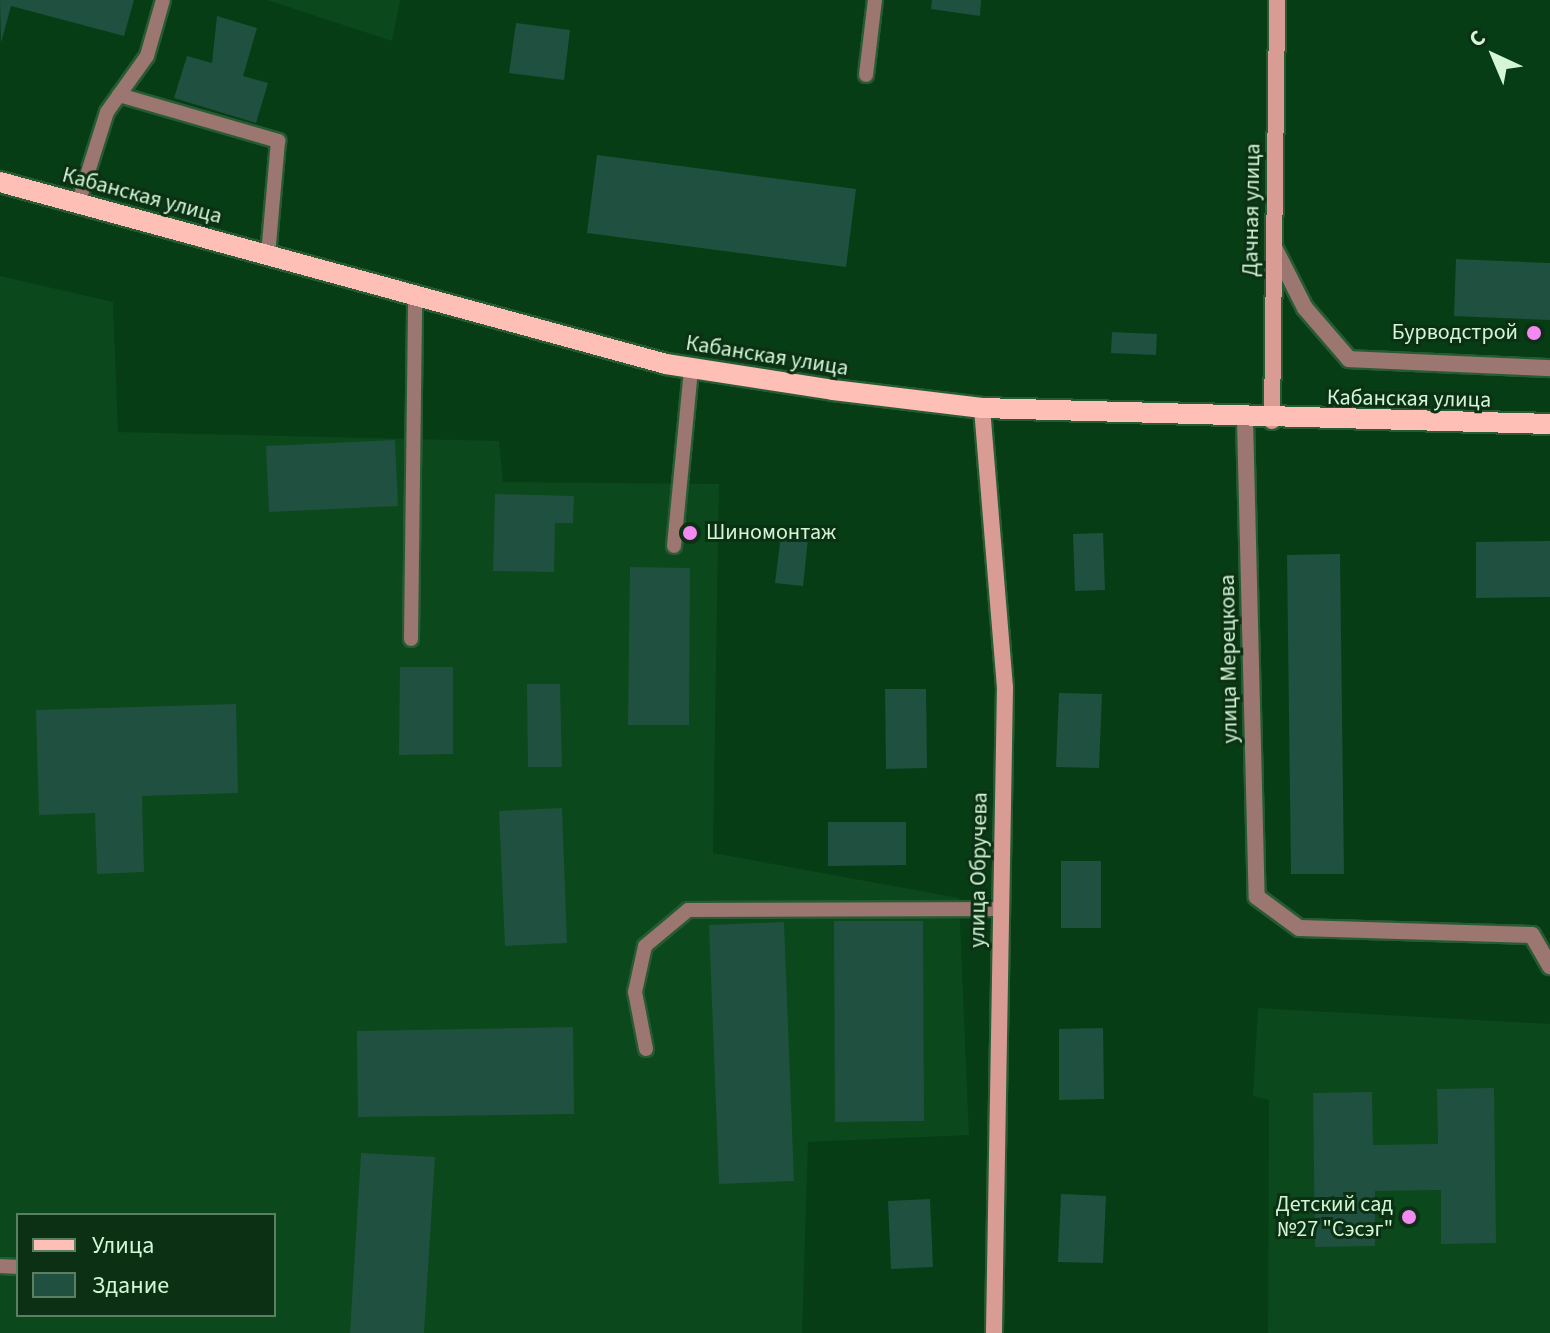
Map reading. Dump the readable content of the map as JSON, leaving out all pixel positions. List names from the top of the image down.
{
  "streets": {
    "main road": ["Кабанская улица"],
    "street": ["Дачная улица", "улица Мерецкова", "улица Обручева"]
  },
  "crossings": [
    ["Кабанская улица", "Дачная улица"],
    ["Кабанская улица", "улица Мерецкова"],
    ["Кабанская улица", "улица Обручева"]
  ],
  "places": ["Бурводстрой", "Шиномонтаж", "Детский сад №27 \"Сэсэг\""],
  "legend": ["Улица", "Здание"],
  "north": "top left"
}
